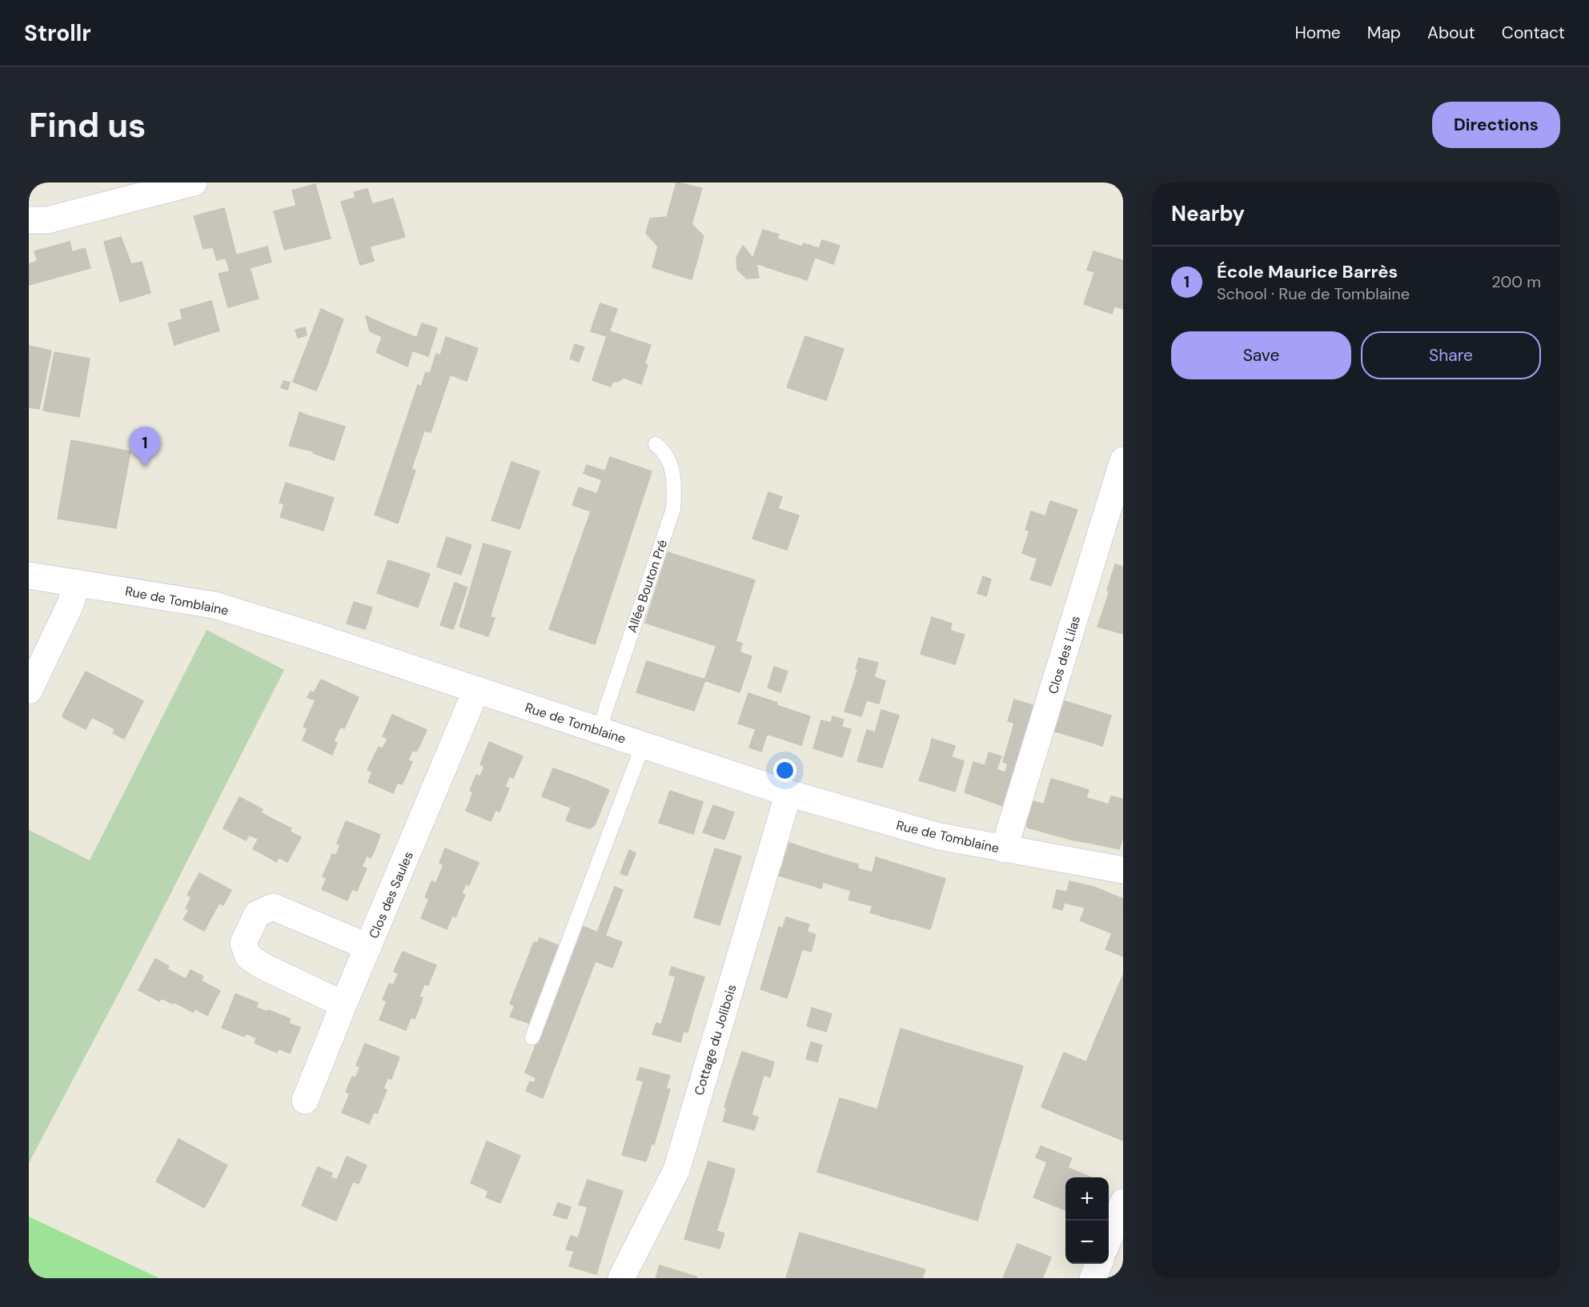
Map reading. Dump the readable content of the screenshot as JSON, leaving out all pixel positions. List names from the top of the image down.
{
  "streets": {
    "street": [
      "Rue de Tomblaine",
      "Clos des Lilas",
      "Clos des Saules",
      "Cottage du Jolibois"
    ],
    "lane": ["Allée Bouton Pré"]
  },
  "crossings": [
    ["Allée Bouton Pré", "Rue de Tomblaine"],
    ["Rue de Tomblaine", "Clos des Lilas"],
    ["Rue de Tomblaine", "Clos des Saules"],
    ["Rue de Tomblaine", "Cottage du Jolibois"]
  ],
  "page": {
    "header": "Strollr",
    "nav": [
      "Home",
      "Map",
      "About",
      "Contact"
    ],
    "buttons": [
      "Directions",
      ["Save", "Share"]
    ],
    "title": "Find us",
    "heading": "Nearby",
    "list": [
      {
        "mark": "1",
        "name": "École Maurice Barrès",
        "note": "School · Rue de Tomblaine",
        "value": "200 m"
      }
    ],
    "pins": "1",
    "map_buttons": ["+", "−"]
  }
}
